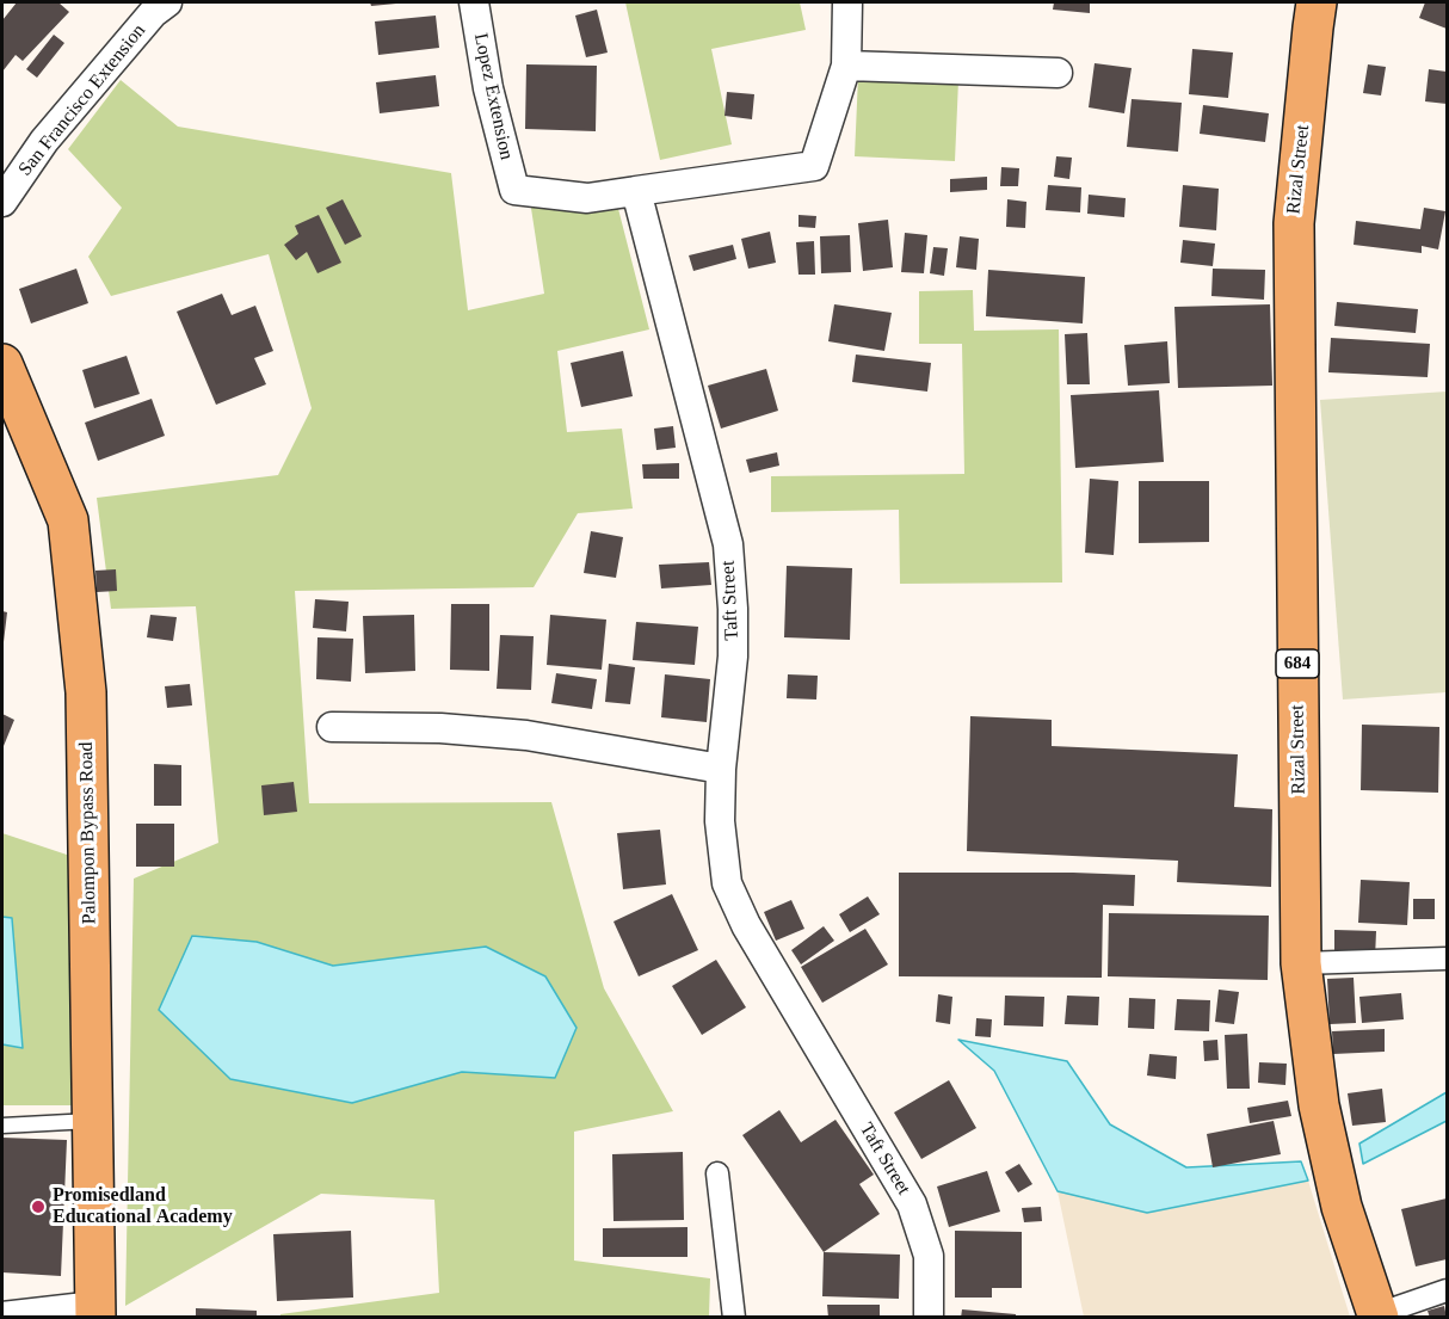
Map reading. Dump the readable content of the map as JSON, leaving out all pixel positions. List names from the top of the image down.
{
  "streets": {
    "main road": ["Rizal Street", "684", "Palompon Bypass Road"],
    "street": ["Lopez Extension", "San Francisco Extension", "Taft Street"]
  },
  "crossings": [
    ["Lopez Extension", "Taft Street"]
  ],
  "places": ["Promisedland Educational Academy"]
}
